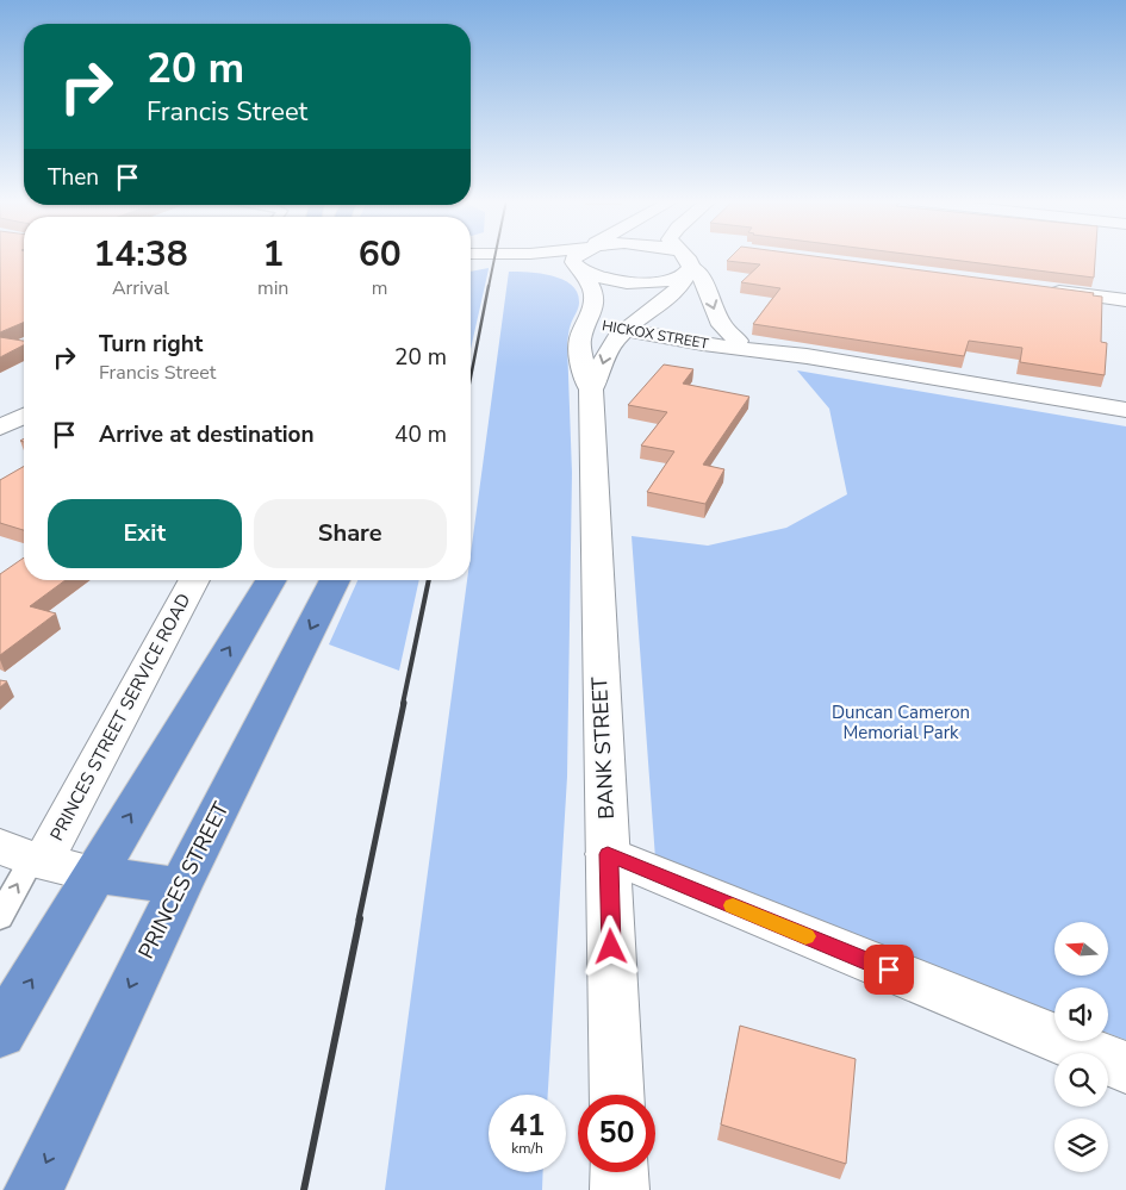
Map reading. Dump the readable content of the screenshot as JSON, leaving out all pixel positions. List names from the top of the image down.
{
  "streets": {
    "highway": ["PRINCES STREET"],
    "main road": ["HICKOX STREET", "PRINCES STREET SERVICE ROAD", "BANK STREET"]
  },
  "crossings": [
    ["HICKOX STREET", "BANK STREET"]
  ],
  "parks": ["Duncan Cameron Memorial Park"],
  "north": "left",
  "page": {
    "turn": ["20 m", "Francis Street"],
    "then": "Then",
    "eta": [
      "14:38",
      "Arrival",
      "1",
      "min",
      "60",
      "m"
    ],
    "list": [
      {
        "name": "Turn right",
        "note": "Francis Street",
        "value": "20 m"
      },
      {
        "name": "Arrive at destination",
        "value": "40 m"
      }
    ],
    "buttons": ["Exit", "Share"],
    "speed": "41 km/h",
    "limit": "50"
  }
}
